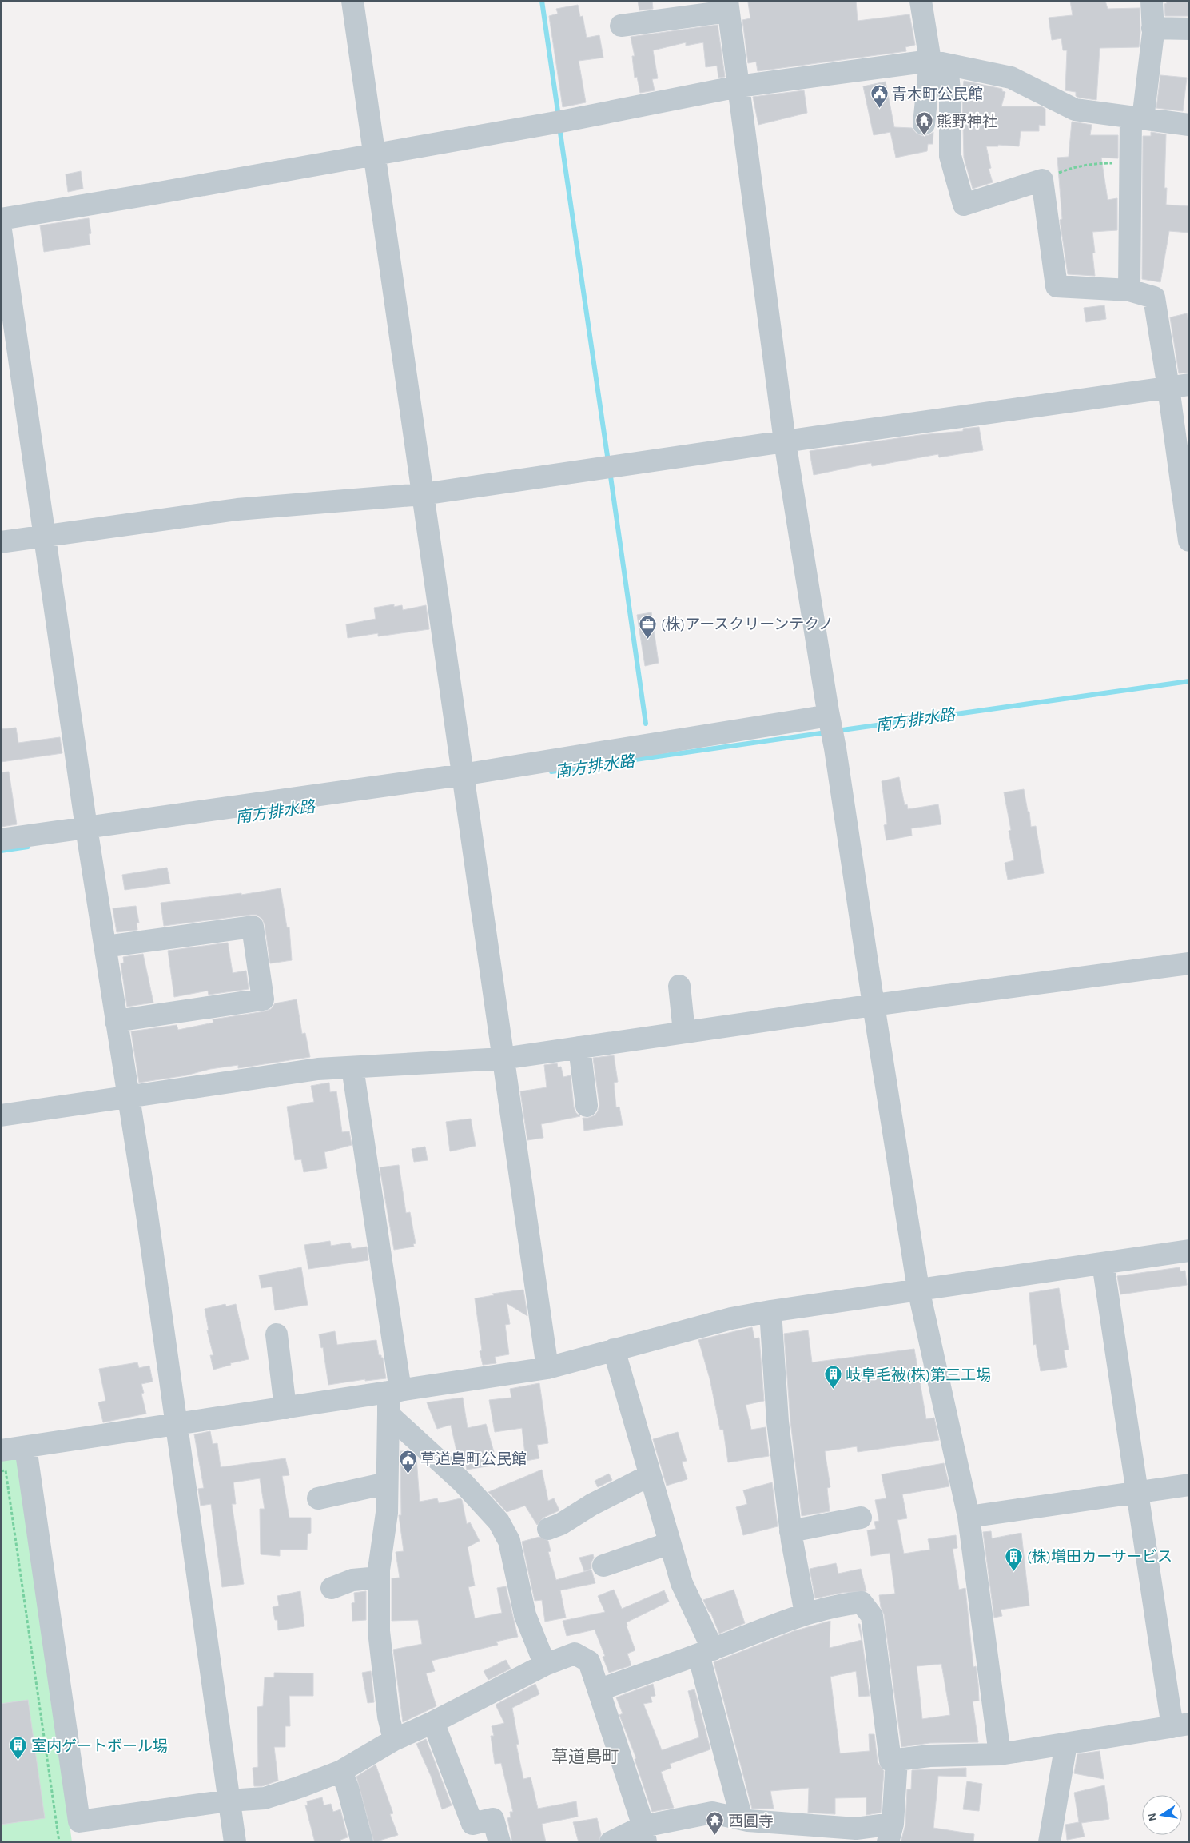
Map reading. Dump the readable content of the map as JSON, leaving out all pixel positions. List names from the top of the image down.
{
  "districts": ["草道島町"],
  "water": ["南方排水路"],
  "places": {
    "public building": ["青木町公民館", "草道島町公民館"],
    "temple": ["熊野神社", "西圓寺"],
    "office": ["(株)アースクリーンテクノ"],
    "building": ["岐阜毛被(株)第三工場", "(株)増田カーサービス", "室内ゲートボール場"]
  },
  "north": "left"
}
